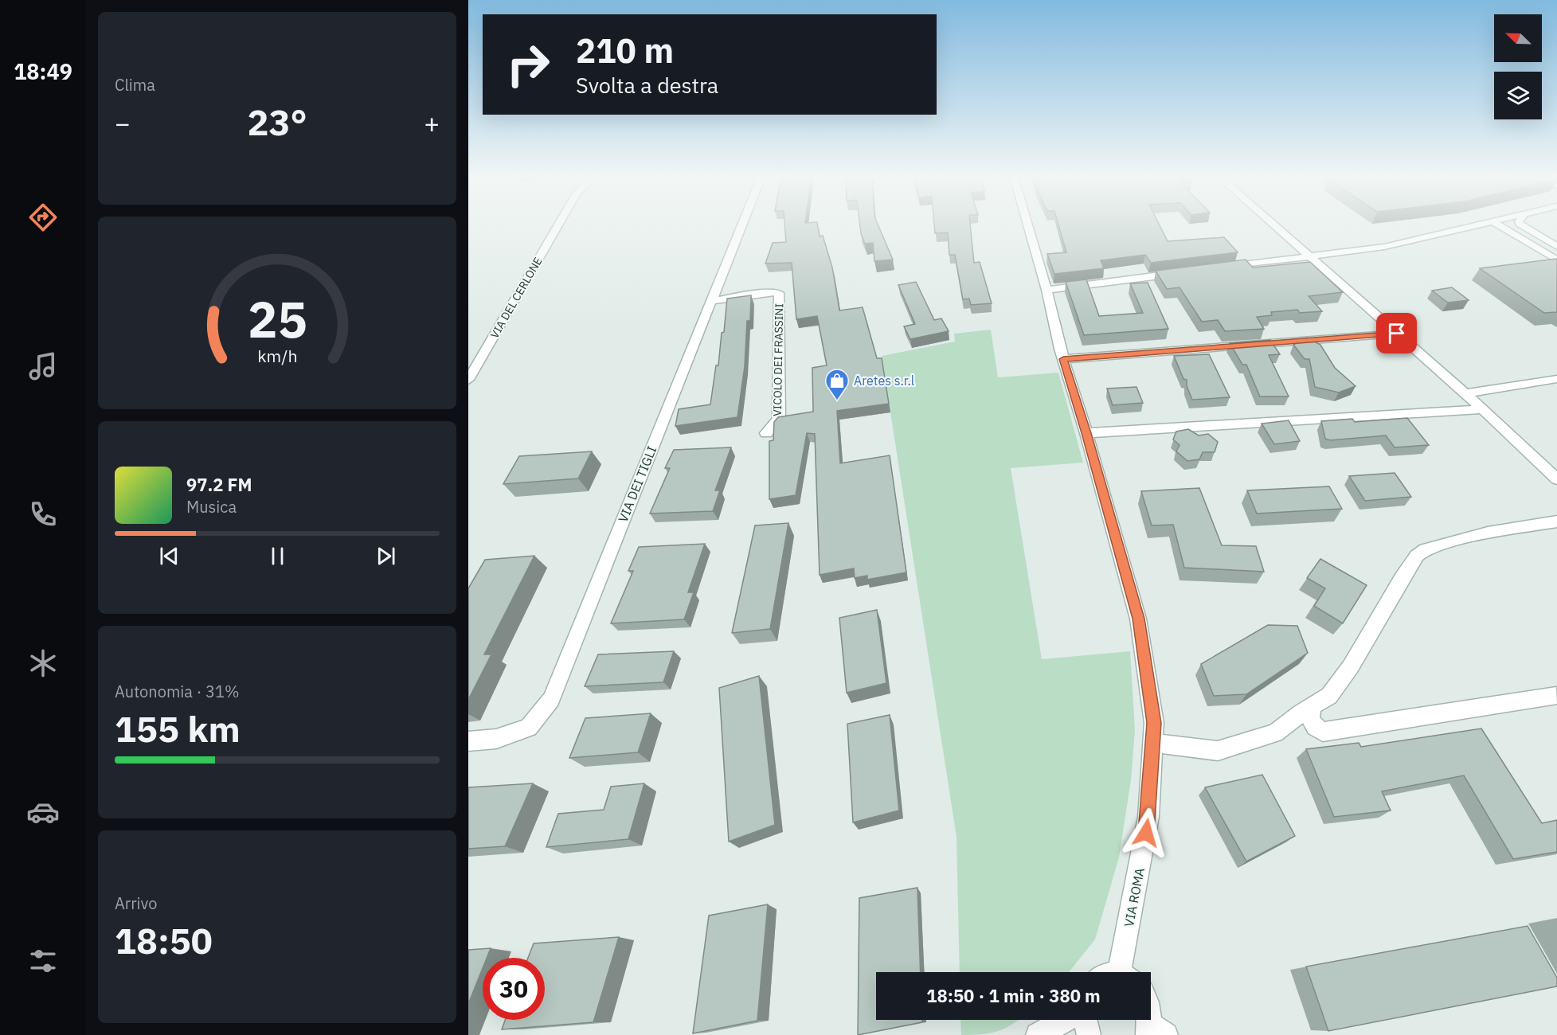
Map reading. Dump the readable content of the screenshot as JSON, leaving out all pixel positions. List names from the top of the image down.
{
  "streets": {
    "street": [
      "VIA DEL CERLONE",
      "VICOLO DEI FRASSINI",
      "VIA DEI TIGLI",
      "VIA ROMA"
    ]
  },
  "crossings": [
    ["VICOLO DEI FRASSINI", "VIA DEI TIGLI"]
  ],
  "places": {
    "shop": ["Aretes s.r.l"]
  },
  "north": "top left",
  "page": {
    "tabs": "18:49",
    "tile": [
      "Clima",
      ["Autonomia · 31%", "155 km"],
      ["Arrivo", "18:50"]
    ],
    "turn": ["210 m", "Svolta a destra"],
    "heat": ["−", "23°", "+"],
    "song": ["97.2 FM", "Musica"],
    "limit": "30",
    "trip": "18:50 · 1 min · 380 m",
    "gauge": ["25", "km/h"]
  }
}
